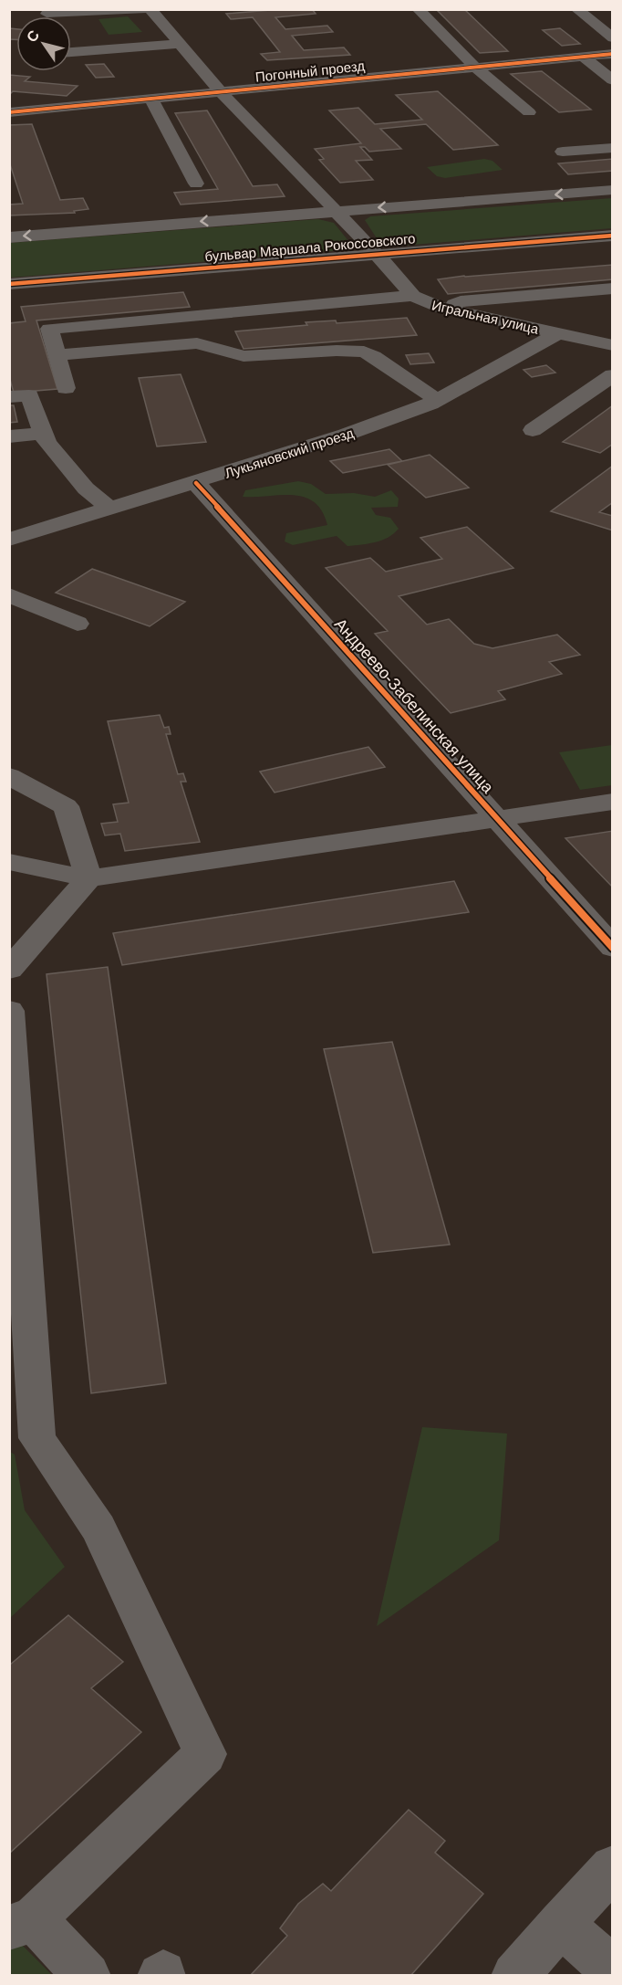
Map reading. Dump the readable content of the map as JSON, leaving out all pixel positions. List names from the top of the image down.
{
  "streets": {
    "street": [
      "Погонный проезд",
      "бульвар Маршала Рокоссовского",
      "Игральная улица",
      "Лукьяновский проезд",
      "Андреево-Забелинская улица"
    ]
  },
  "crossings": [
    ["Погонный проезд", "бульвар Маршала Рокоссовского"],
    ["бульвар Маршала Рокоссовского", "Игральная улица"],
    ["Игральная улица", "Лукьяновский проезд"],
    ["Лукьяновский проезд", "Андреево-Забелинская улица"]
  ],
  "north": "top left"
}
